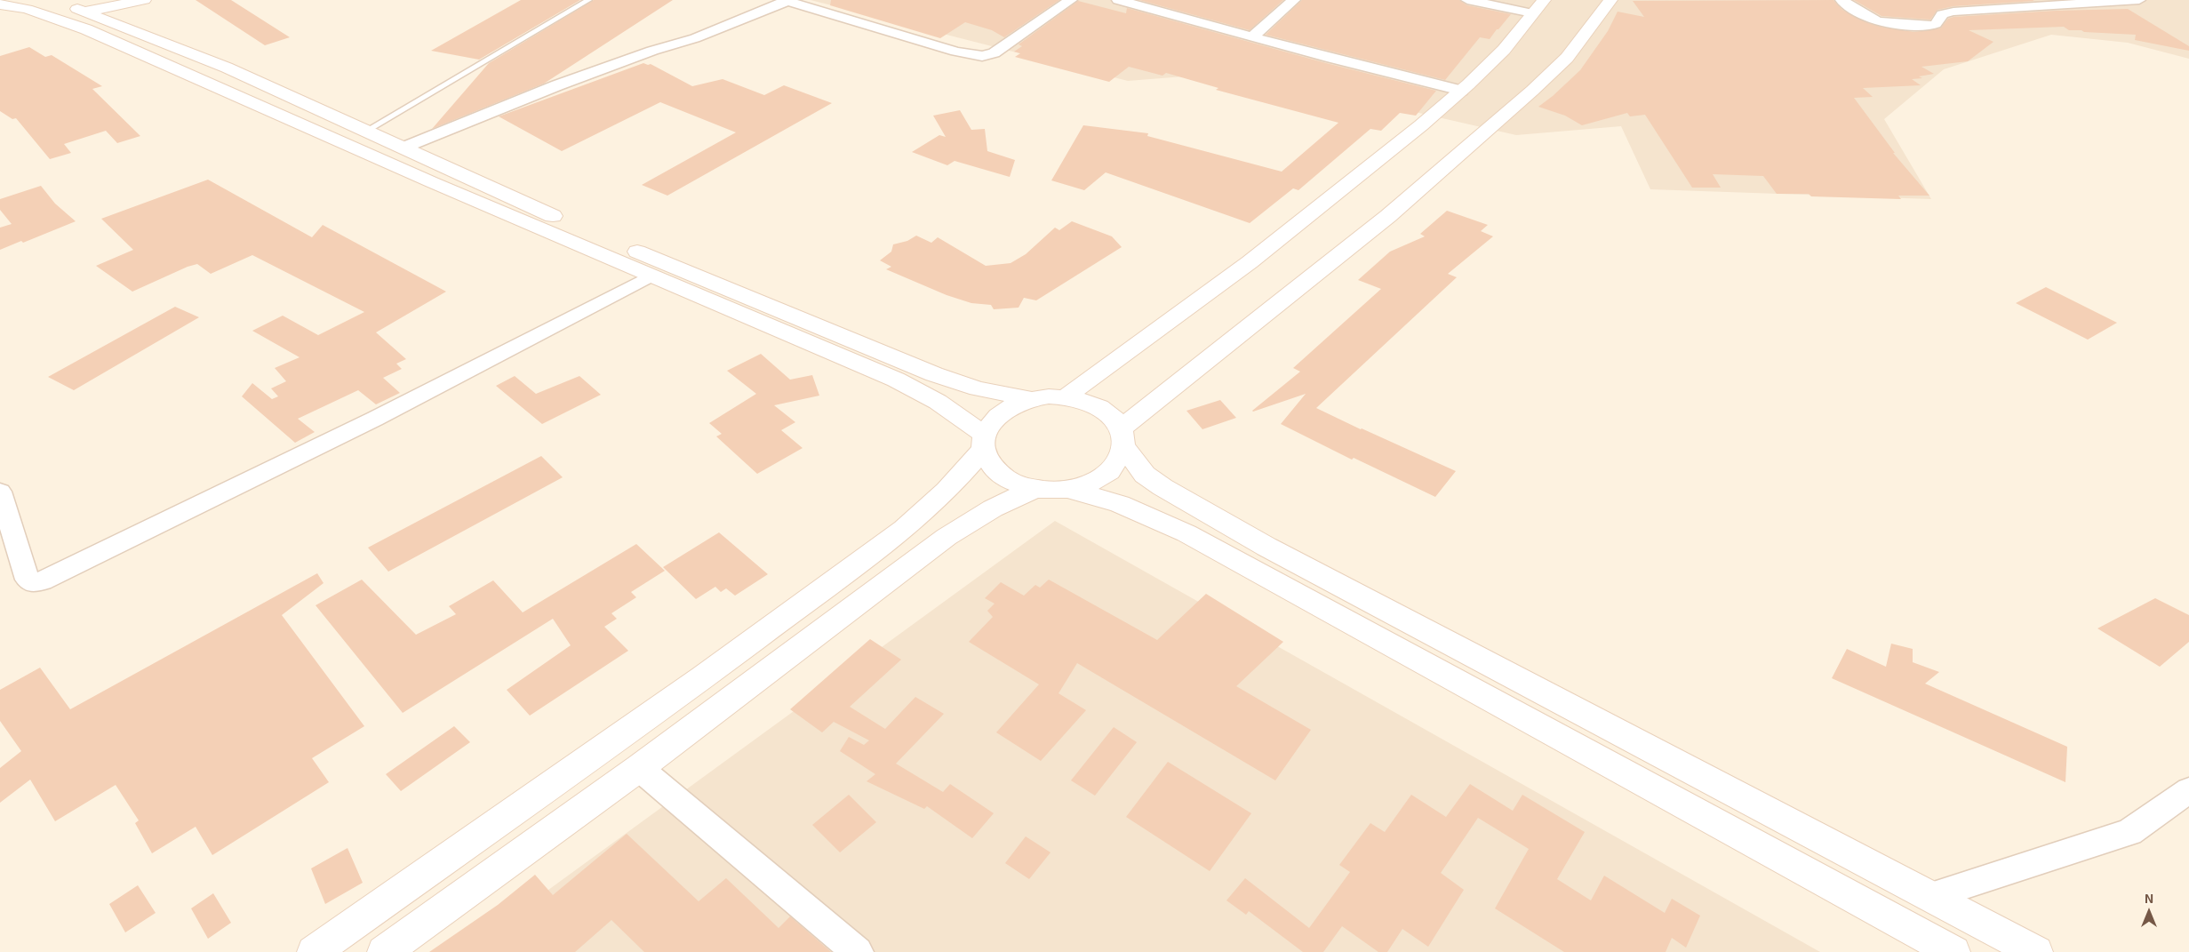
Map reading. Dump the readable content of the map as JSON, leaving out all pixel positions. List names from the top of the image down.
{
  "north": "top"
}
